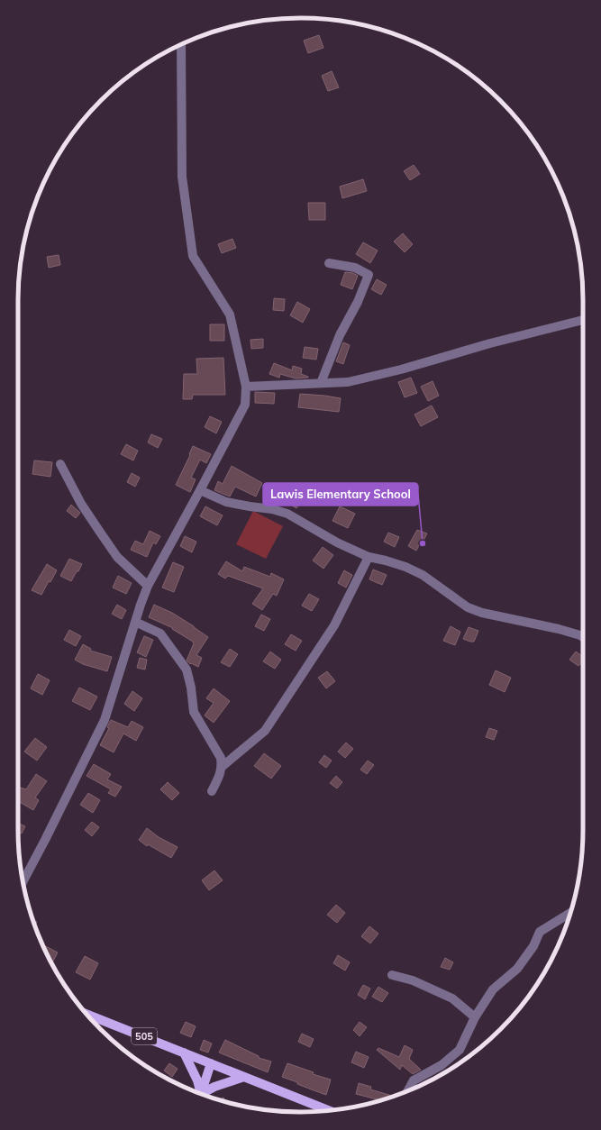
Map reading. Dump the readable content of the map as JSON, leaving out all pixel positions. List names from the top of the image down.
{
  "streets": {
    "main road": ["505"]
  },
  "places": ["Lawis Elementary School"]
}
